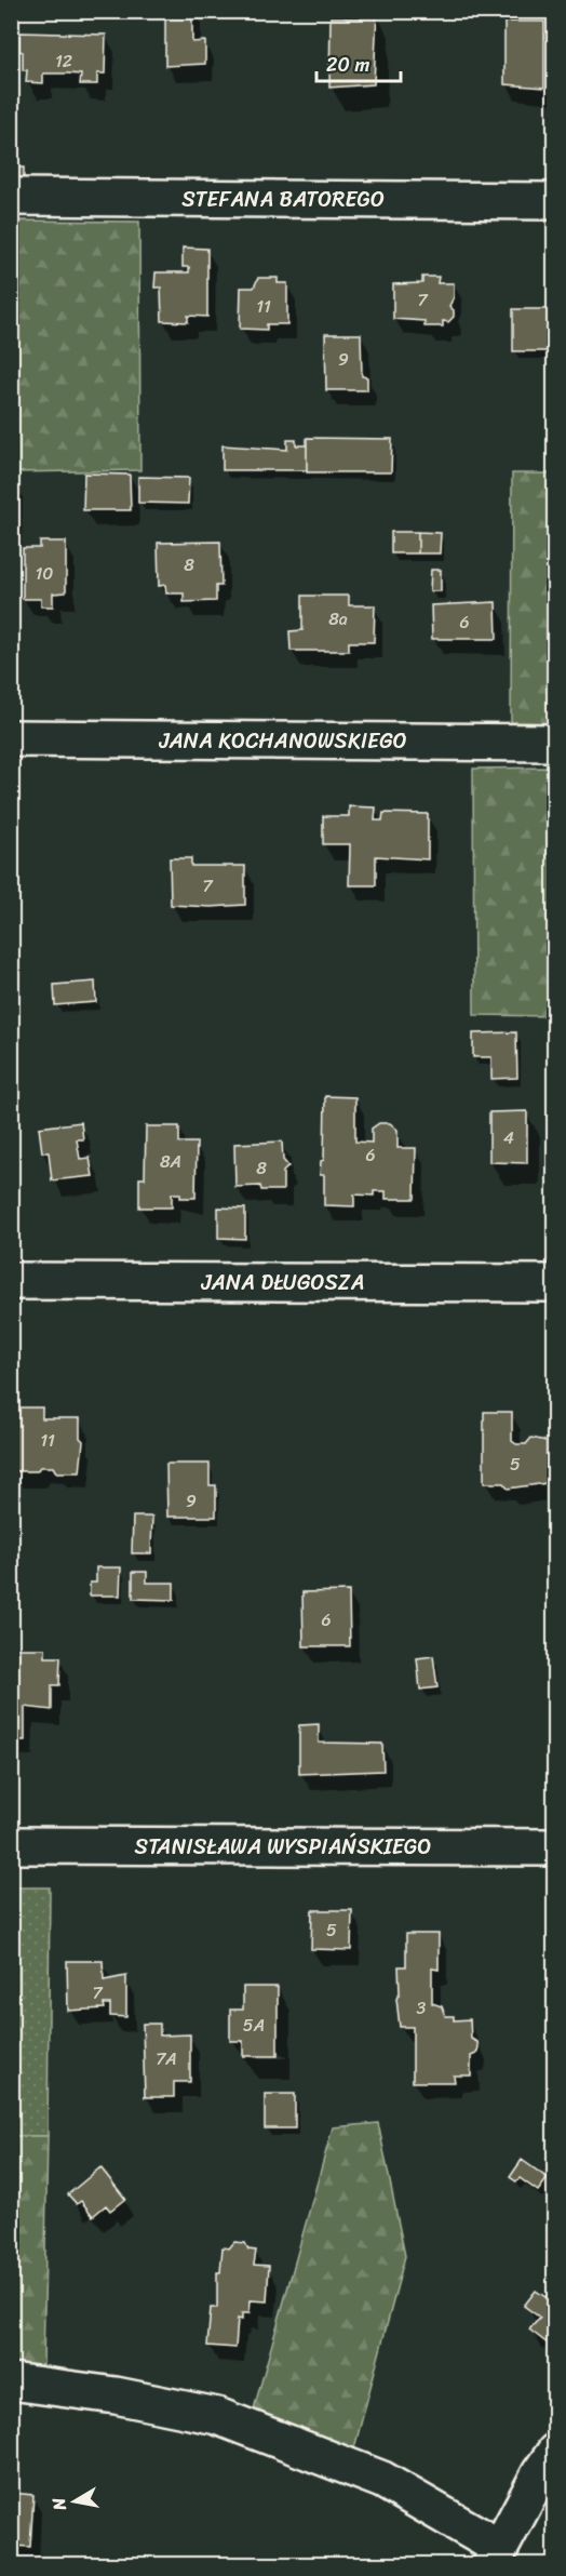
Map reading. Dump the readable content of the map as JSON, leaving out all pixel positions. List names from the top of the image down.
{
  "streets": {
    "street": [
      "STEFANA BATOREGO",
      "JANA KOCHANOWSKIEGO",
      "JANA DŁUGOSZA",
      "STANISŁAWA WYSPIAŃSKIEGO"
    ]
  },
  "house_numbers": [
    "12",
    "7",
    "11",
    "9",
    "8",
    "10",
    "8a",
    "6",
    "7",
    "4",
    "6",
    "8A",
    "8",
    "11",
    "5",
    "9",
    "6",
    "5",
    "7",
    "3",
    "5A",
    "7A"
  ],
  "scale_bar": "20 m",
  "north": "left"
}
